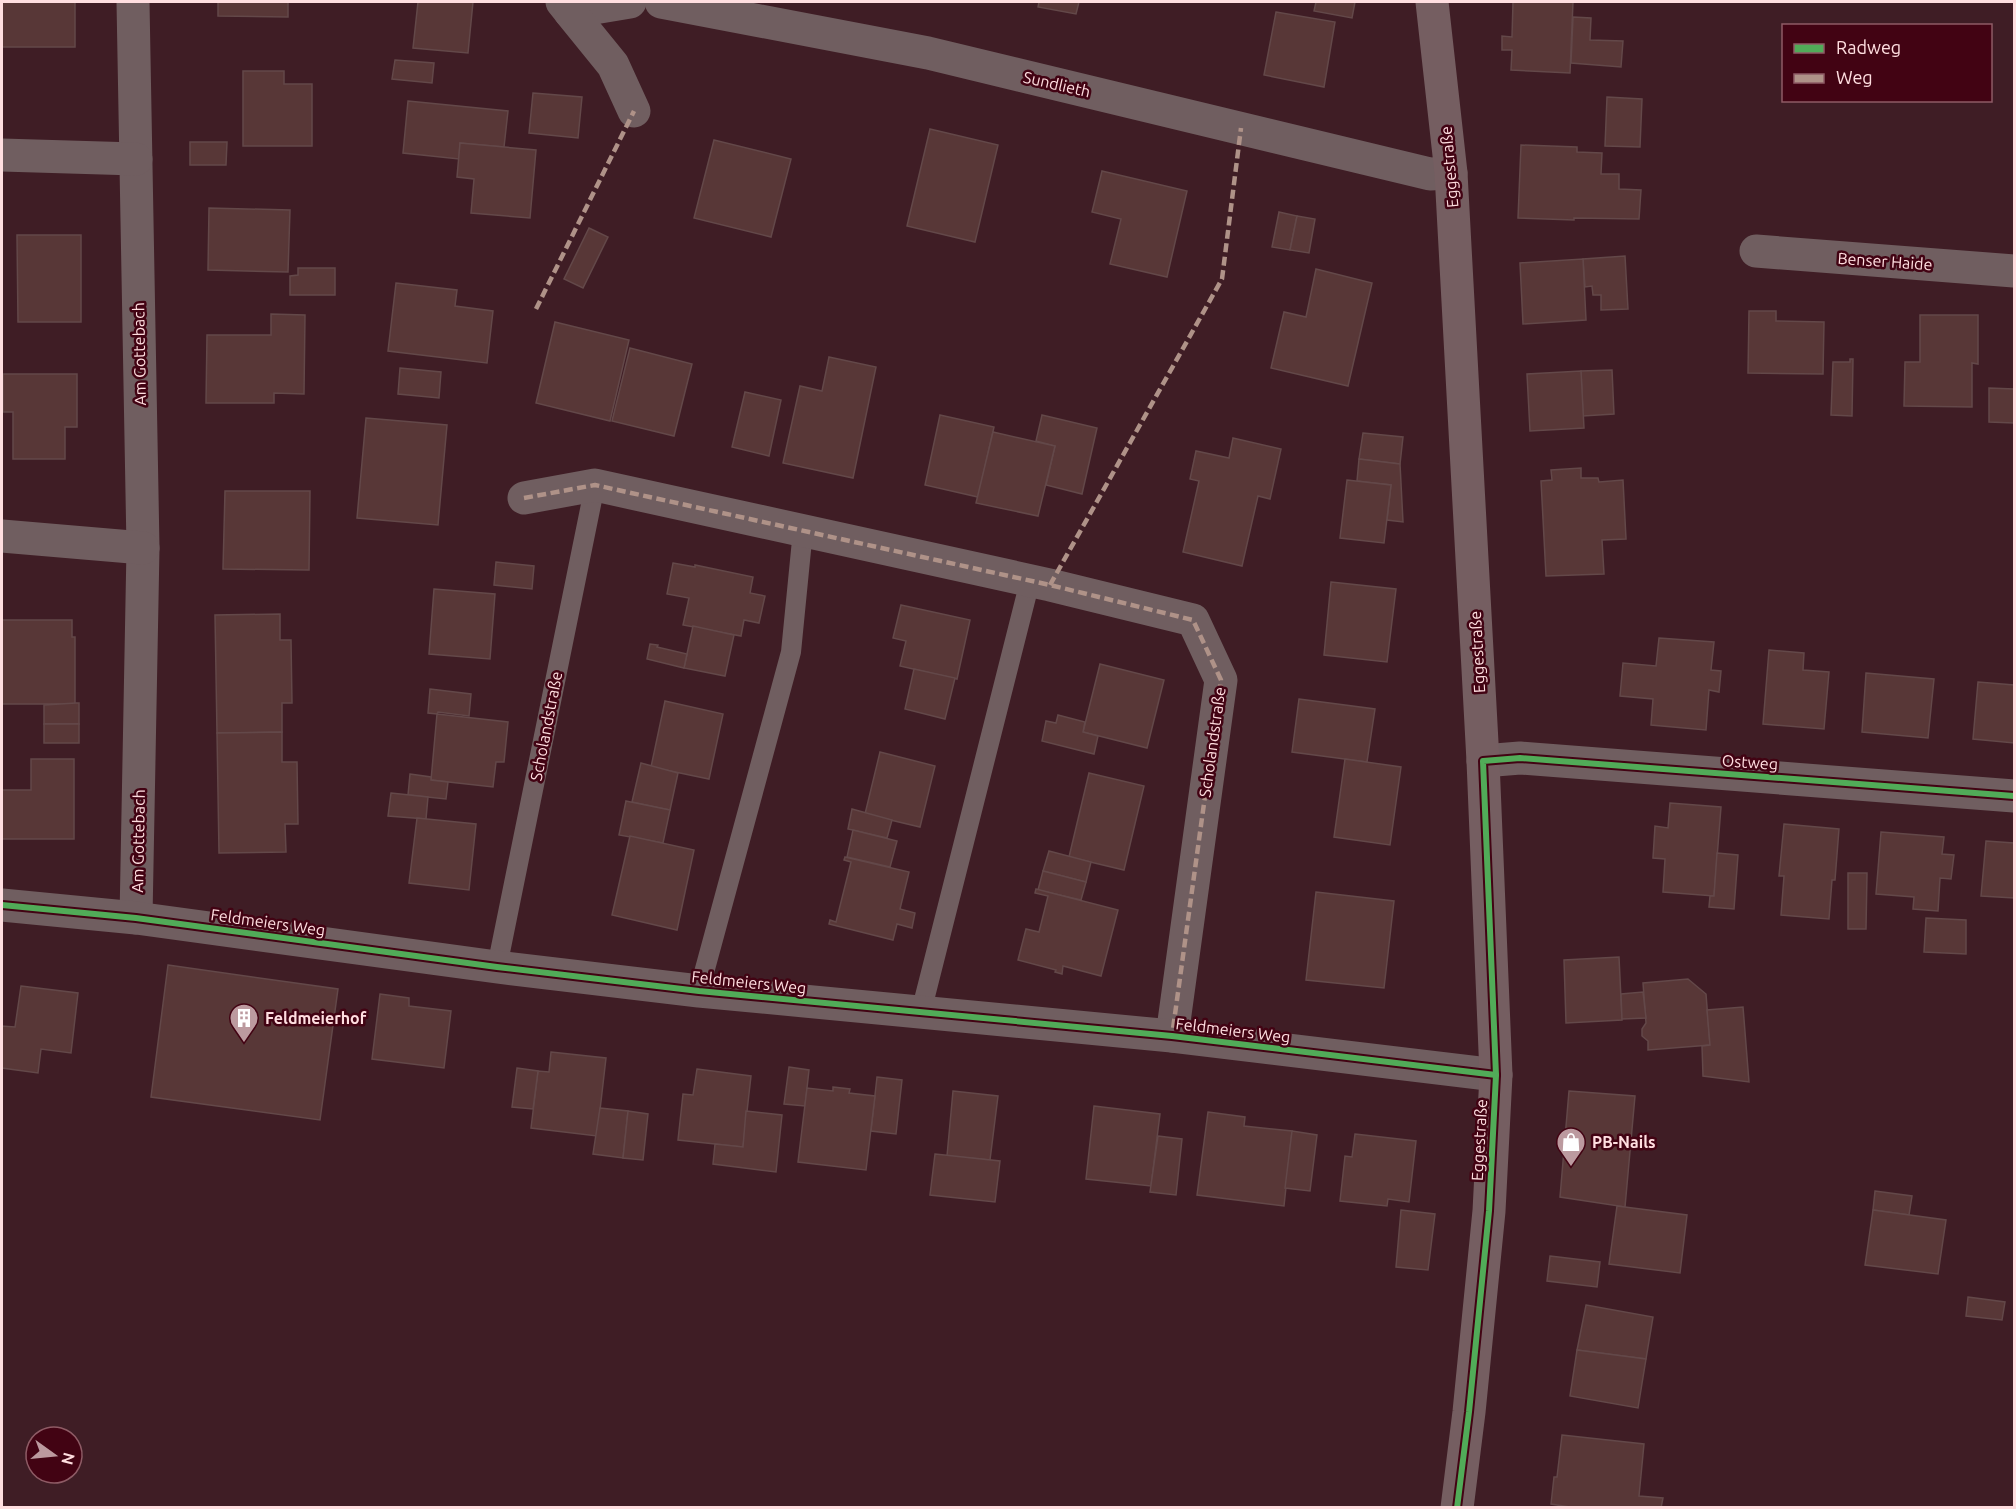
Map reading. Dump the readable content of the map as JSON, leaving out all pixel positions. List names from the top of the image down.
{
  "streets": {
    "main road": ["Eggestraße"],
    "street": [
      "Sundlieth",
      "Benser Haide",
      "Am Gottebach",
      "Scholandstraße",
      "Ostweg",
      "Feldmeiers Weg"
    ]
  },
  "crossings": [
    ["Sundlieth", "Eggestraße"],
    ["Eggestraße", "Ostweg"],
    ["Eggestraße", "Feldmeiers Weg"],
    ["Am Gottebach", "Feldmeiers Weg"],
    ["Scholandstraße", "Feldmeiers Weg"]
  ],
  "places": {
    "building": ["Feldmeierhof"],
    "shop": ["PB-Nails"]
  },
  "legend": ["Radweg", "Weg"],
  "north": "right"
}
